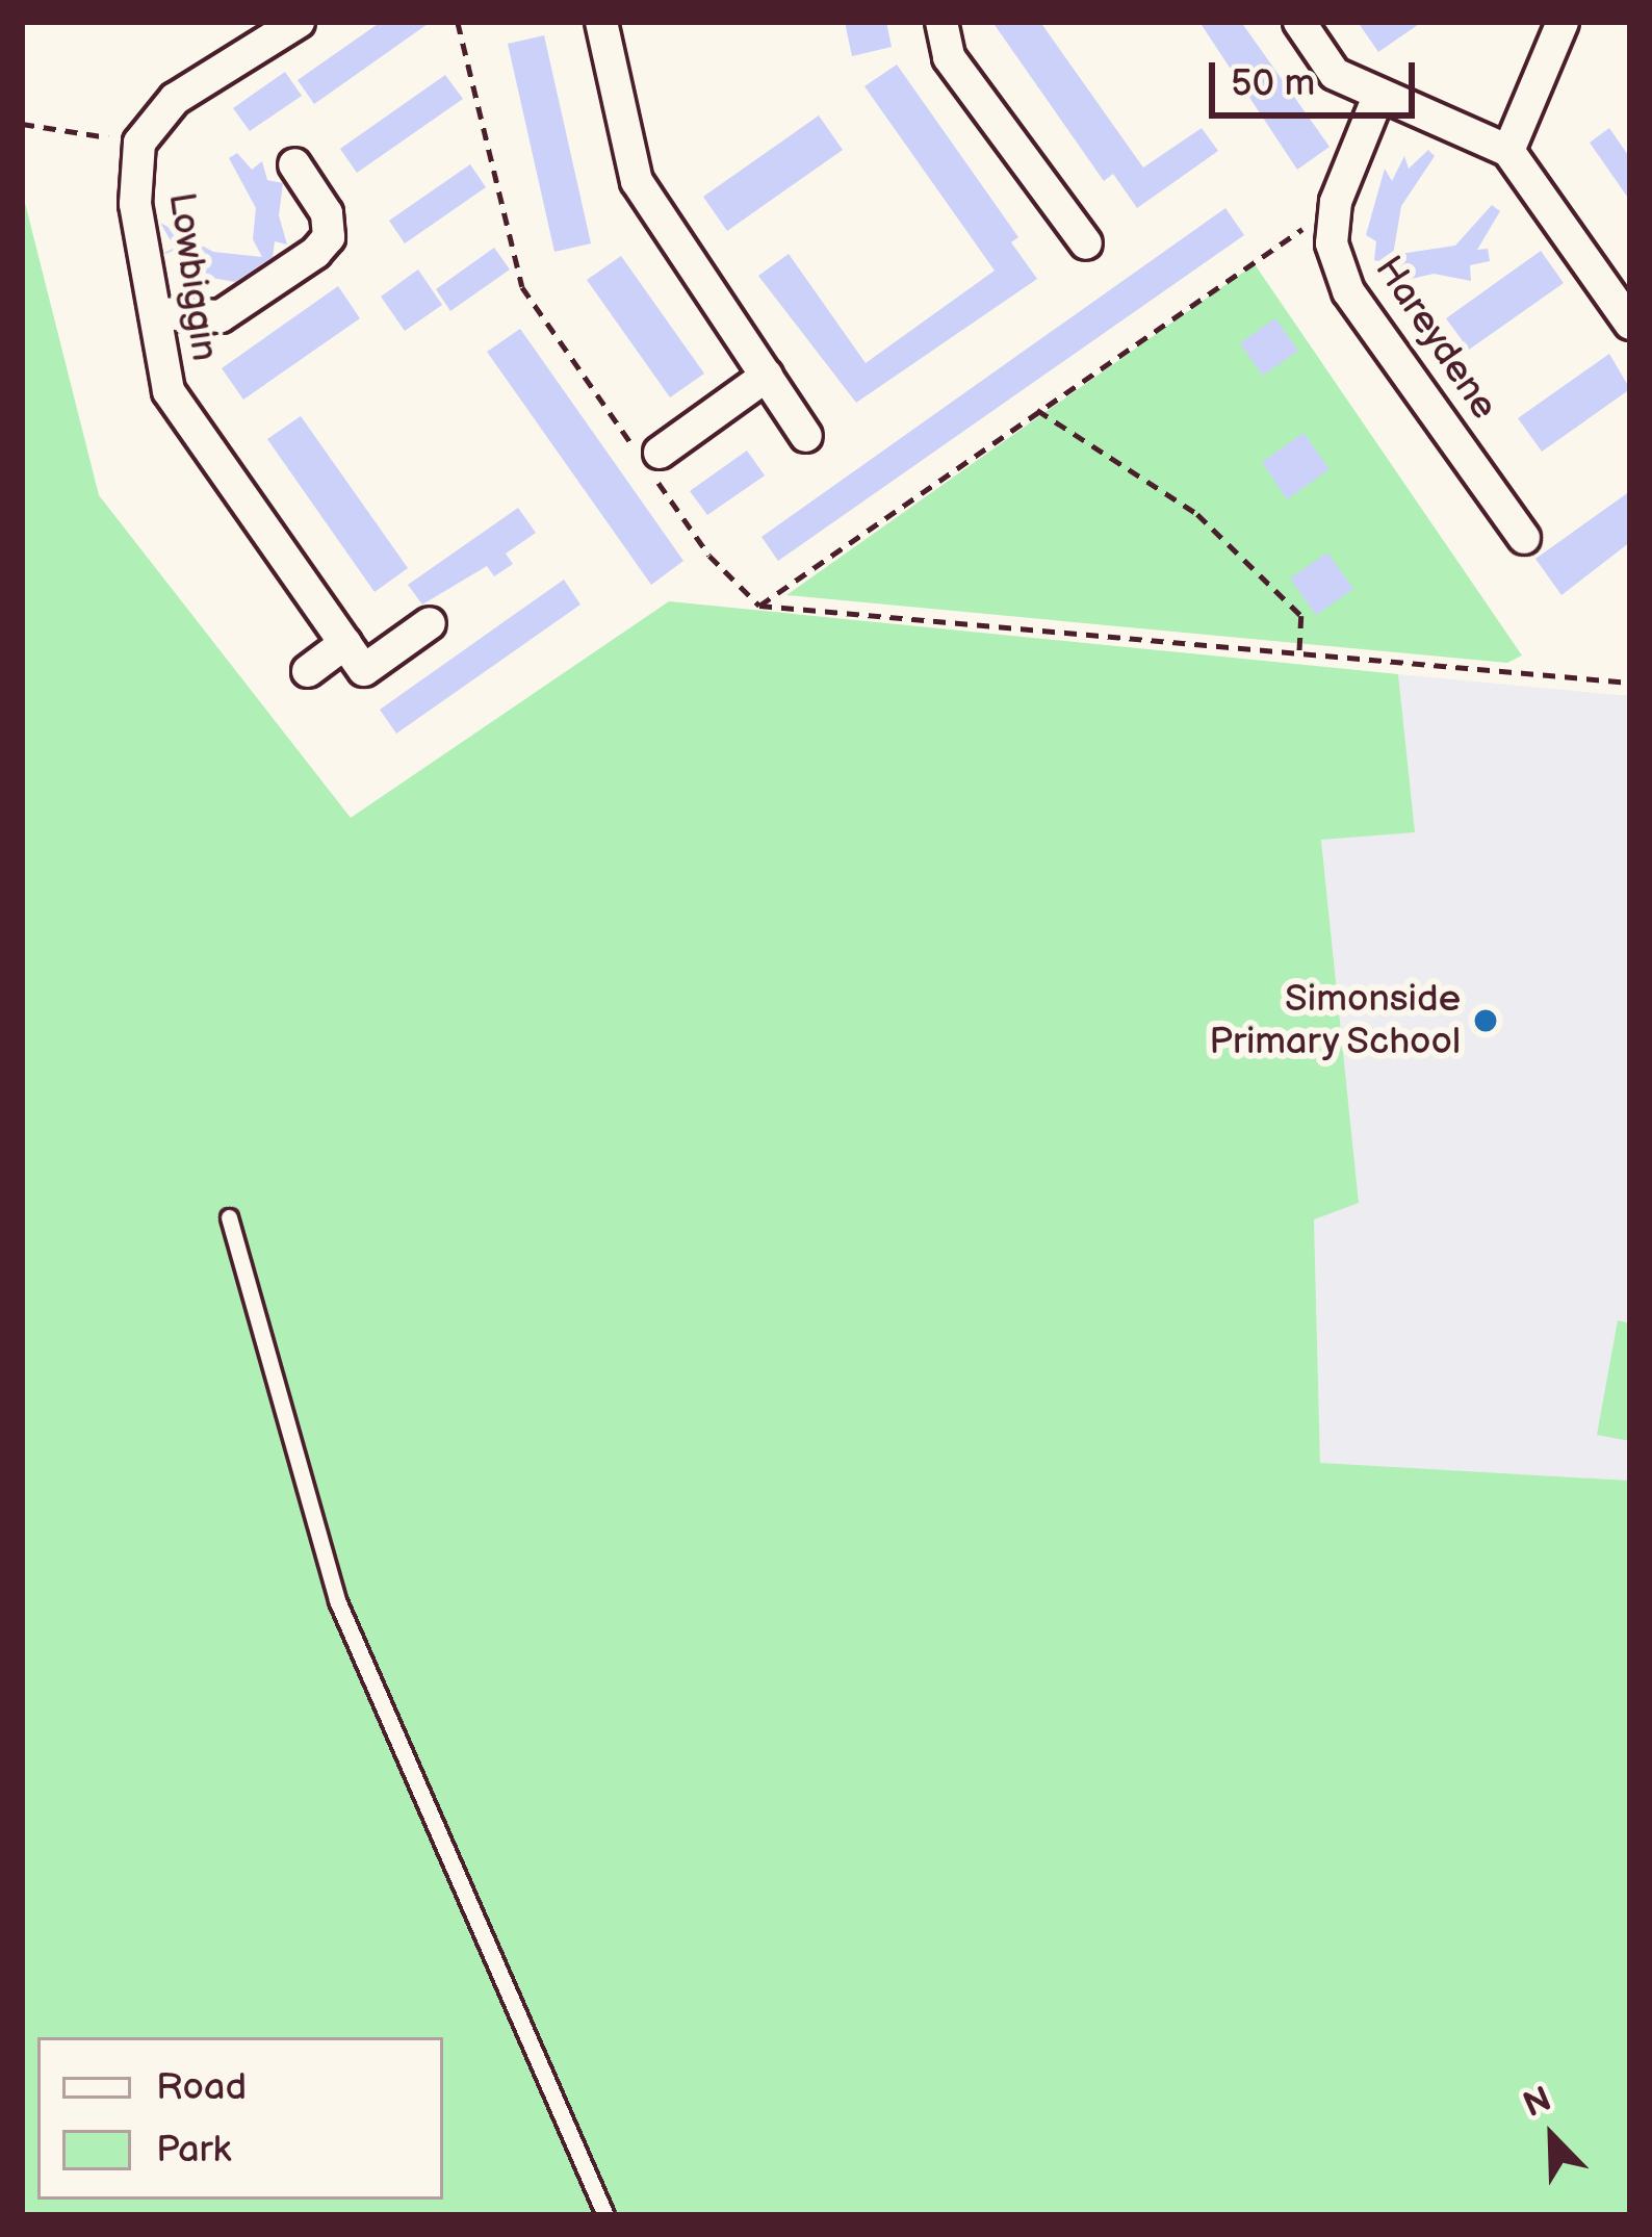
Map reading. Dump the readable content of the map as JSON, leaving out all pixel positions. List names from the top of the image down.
{
  "streets": {
    "street": ["Lowbiggin", "Hareydene"]
  },
  "places": ["Simonside Primary School"],
  "legend": ["Road", "Park"],
  "scale_bar": "50 m",
  "north": "top left"
}
